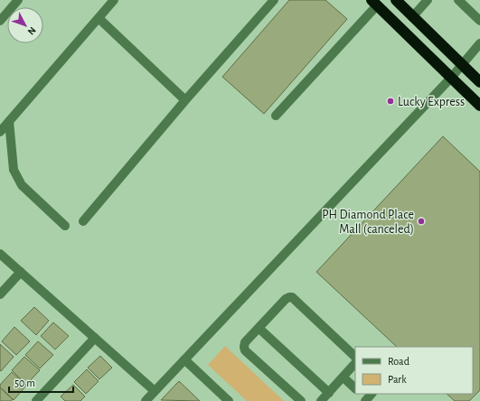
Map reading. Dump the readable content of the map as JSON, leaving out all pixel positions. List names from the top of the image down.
{
  "places": ["Lucky Express", "PH Diamond Place Mall (canceled)"],
  "legend": ["Road", "Park"],
  "scale_bar": "50 m",
  "north": "bottom right"
}
